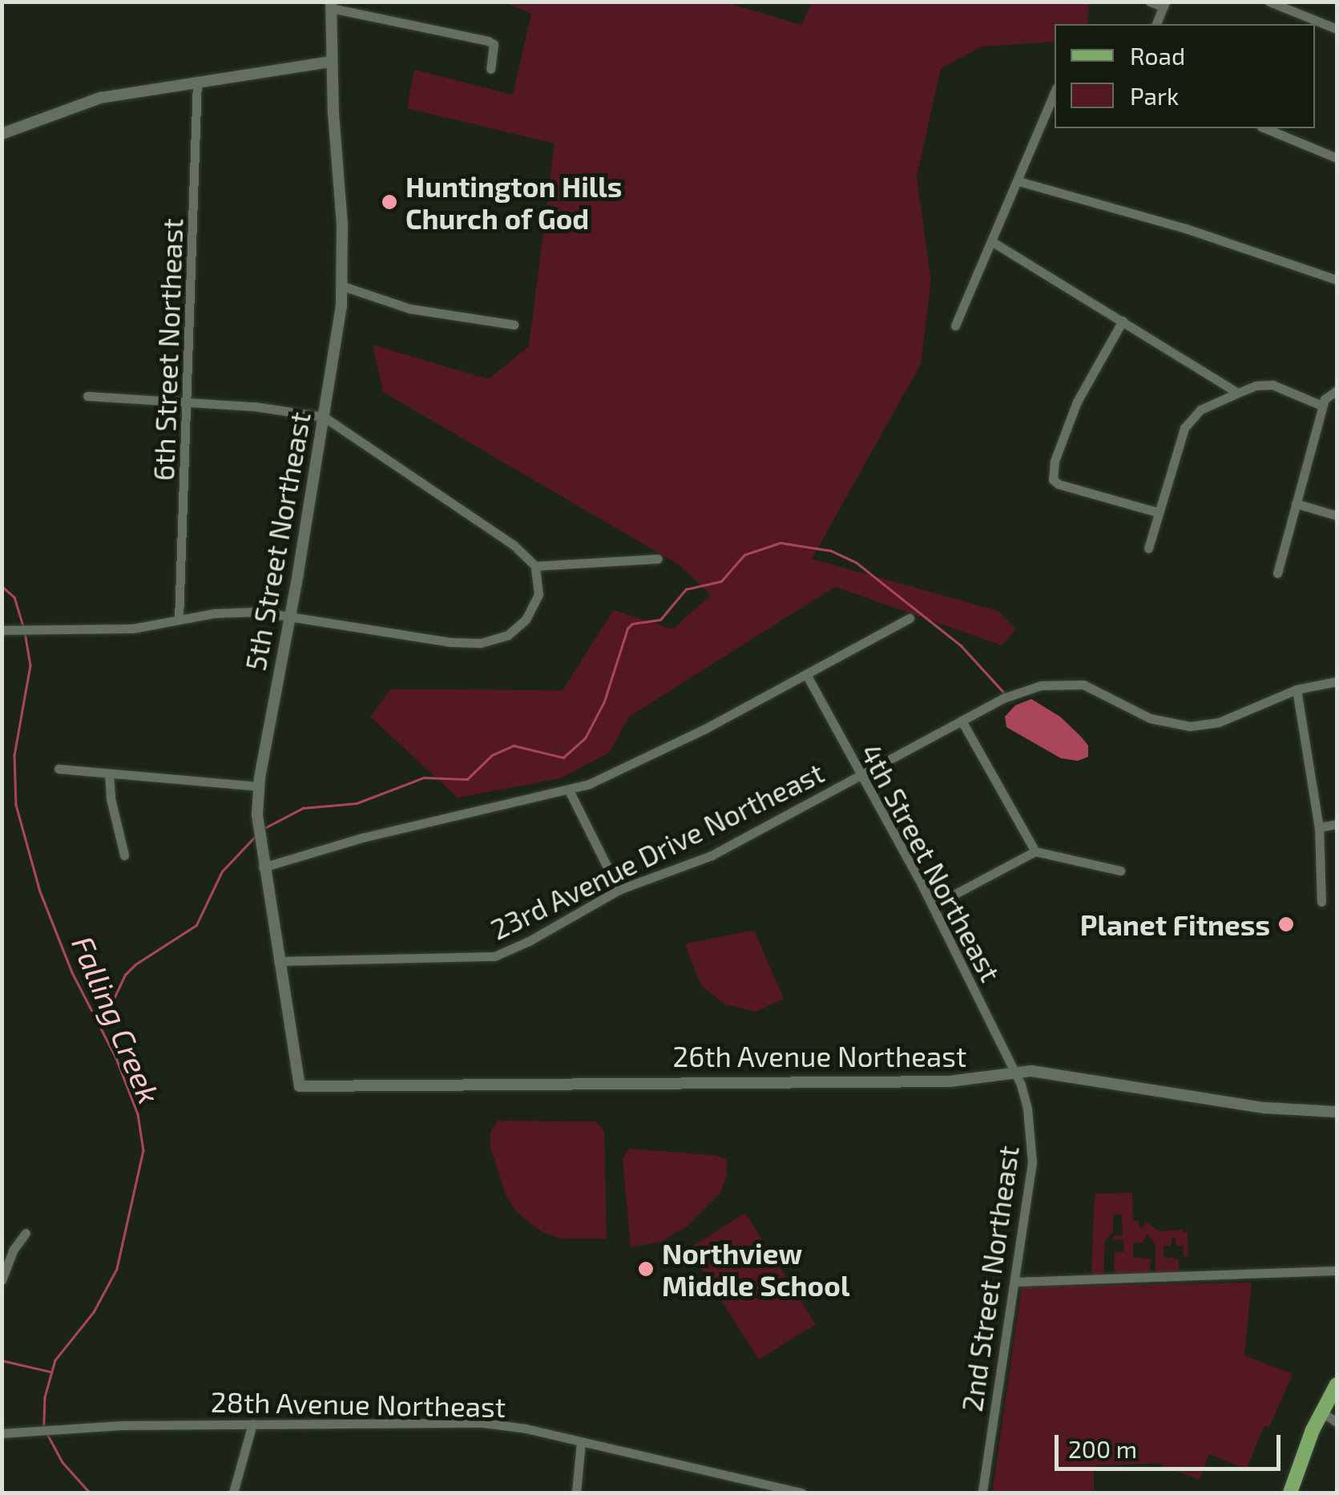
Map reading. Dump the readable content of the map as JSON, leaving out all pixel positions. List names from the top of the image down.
{
  "streets": {
    "street": [
      "6th Street Northeast",
      "5th Street Northeast",
      "23rd Avenue Drive Northeast",
      "4th Street Northeast",
      "26th Avenue Northeast",
      "2nd Street Northeast",
      "28th Avenue Northeast"
    ]
  },
  "crossings": [
    ["5th Street Northeast", "23rd Avenue Drive Northeast"],
    ["5th Street Northeast", "26th Avenue Northeast"],
    ["23rd Avenue Drive Northeast", "4th Street Northeast"],
    ["4th Street Northeast", "26th Avenue Northeast"],
    ["4th Street Northeast", "2nd Street Northeast"],
    ["26th Avenue Northeast", "2nd Street Northeast"]
  ],
  "water": ["Falling Creek"],
  "places": ["Huntington Hills Church of God", "Planet Fitness", "Northview Middle School"],
  "legend": ["Road", "Park"],
  "scale_bar": "200 m"
}
